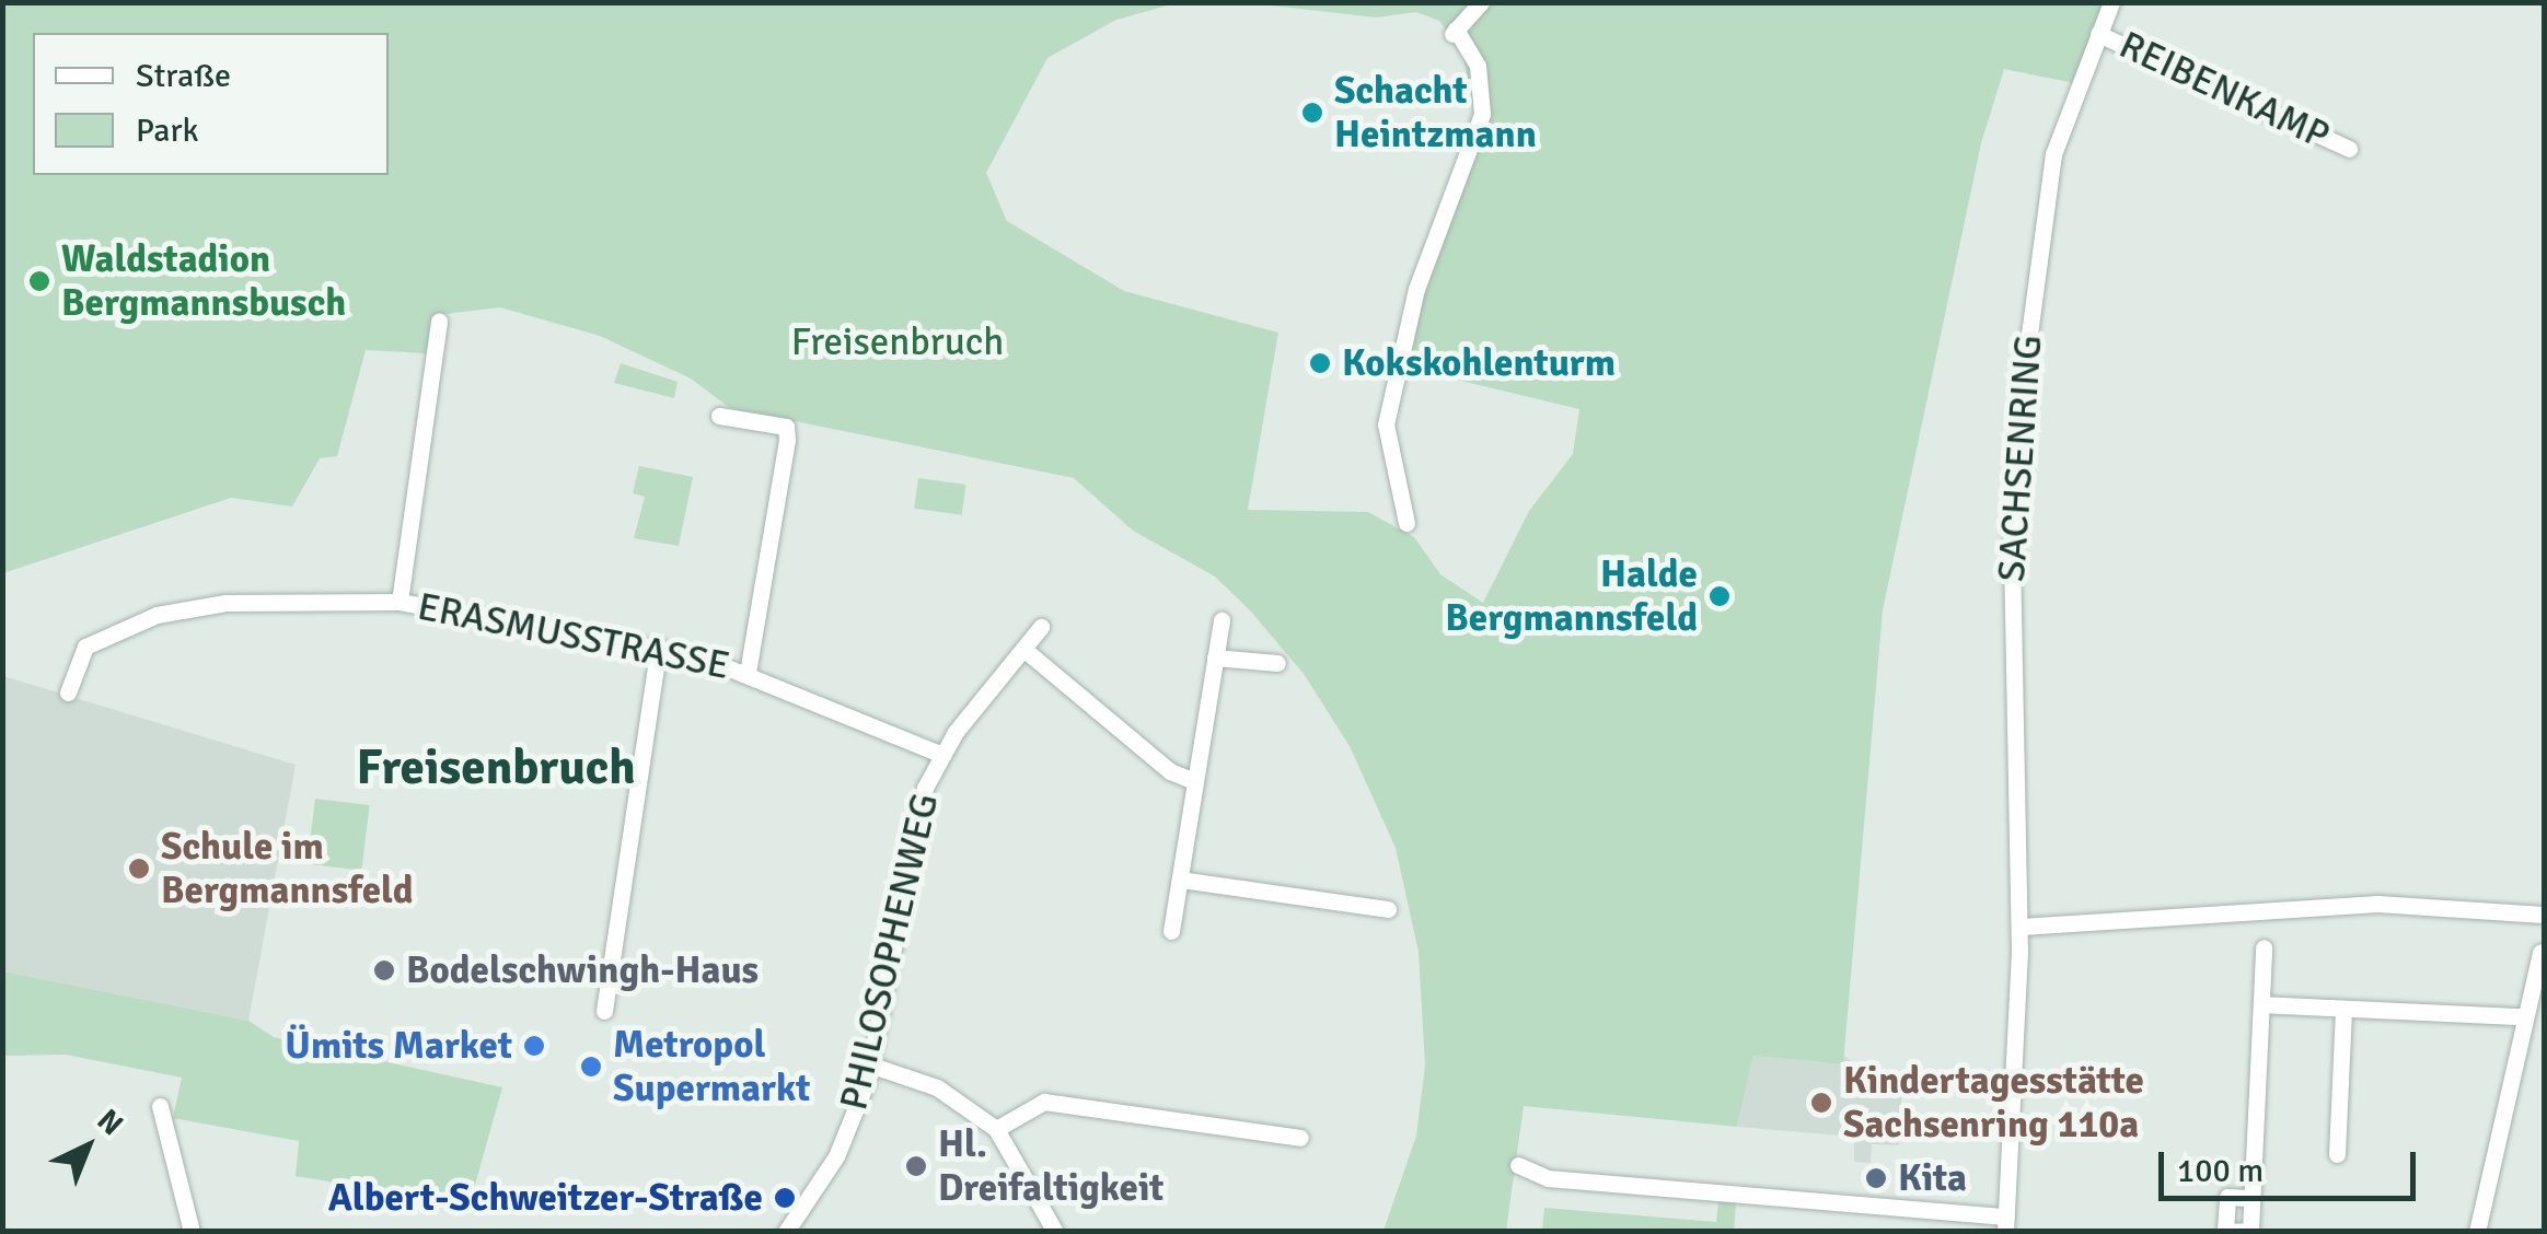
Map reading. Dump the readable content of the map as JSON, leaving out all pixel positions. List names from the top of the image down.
{
  "streets": {
    "street": [
      "REIBENKAMP",
      "SACHSENRING",
      "ERASMUSSTRASSE",
      "PHILOSOPHENWEG"
    ]
  },
  "crossings": [
    ["REIBENKAMP", "SACHSENRING"],
    ["ERASMUSSTRASSE", "PHILOSOPHENWEG"]
  ],
  "districts": ["Freisenbruch"],
  "parks": ["Freisenbruch"],
  "places": [
    "Schacht Heintzmann",
    "Waldstadion Bergmannsbusch",
    "Kokskohlenturm",
    "Halde Bergmannsfeld",
    "Schule im Bergmannsfeld",
    "Bodelschwingh-Haus",
    "Ümits Market",
    "Metropol Supermarkt",
    "Kindertagesstätte Sachsenring 110a",
    "Hl. Dreifaltigkeit",
    "Kita",
    "Albert-Schweitzer-Straße"
  ],
  "legend": ["Straße", "Park"],
  "scale_bar": "100 m",
  "north": "top right"
}
